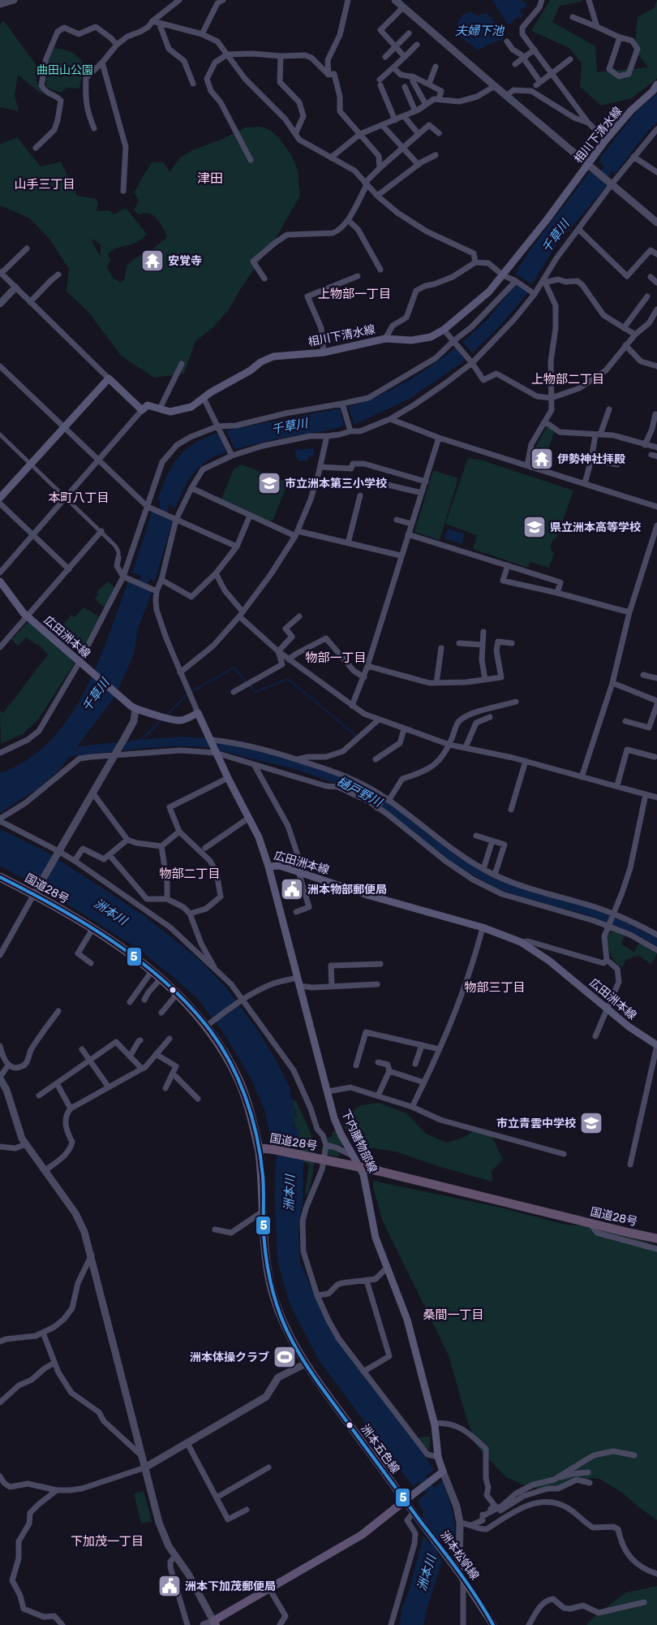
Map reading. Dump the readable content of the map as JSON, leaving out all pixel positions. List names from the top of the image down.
{
  "streets": {
    "highway": ["国道28号"],
    "main road": [
      "相川下清水線",
      "広田洲本線",
      "下内膳物部線",
      "洲本五色線",
      "洲本松帆線"
    ]
  },
  "crossings": [
    ["広田洲本線", "下内膳物部線"],
    ["国道28号", "洲本五色線"],
    ["洲本五色線", "洲本松帆線"]
  ],
  "districts": [
    "津田",
    "山手三丁目",
    "上物部一丁目",
    "上物部二丁目",
    "本町八丁目",
    "物部一丁目",
    "物部二丁目",
    "物部三丁目",
    "桑間一丁目",
    "下加茂一丁目"
  ],
  "water": [
    "夫婦下池",
    "千草川",
    "樋戸野川",
    "洲本川"
  ],
  "parks": ["曲田山公園"],
  "places": {
    "temple": ["安覚寺", "伊勢神社拝殿"],
    "school or university": ["市立洲本第三小学校", "県立洲本高等学校", "市立青雲中学校"],
    "public building": ["洲本物部郵便局", "洲本下加茂郵便局"],
    "sports": ["洲本体操クラブ"]
  },
  "lines": ["transit line 5"]
}
